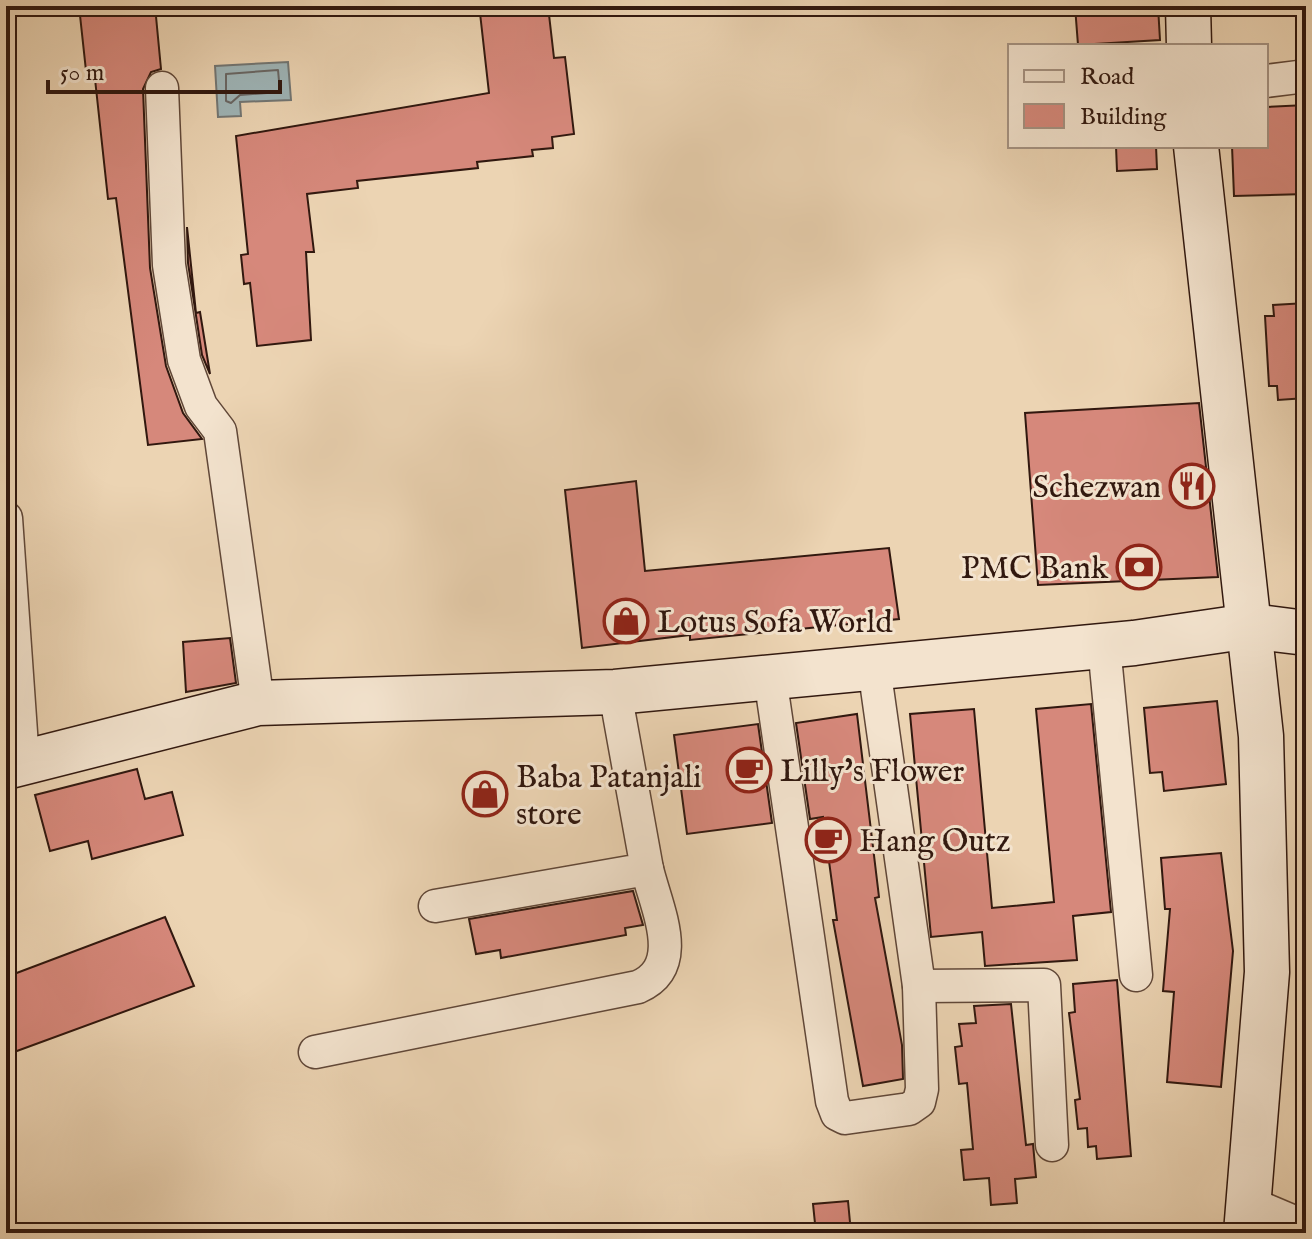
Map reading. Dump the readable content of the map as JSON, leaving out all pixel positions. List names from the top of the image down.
{
  "places": {
    "restaurant": ["Schezwan"],
    "bank": ["PMC Bank"],
    "shop": ["Lotus Sofa World", "Baba Patanjali store"],
    "cafe": ["Lilly's Flower", "Hang Outz"]
  },
  "legend": ["Road", "Building"],
  "scale_bar": "50 m"
}
